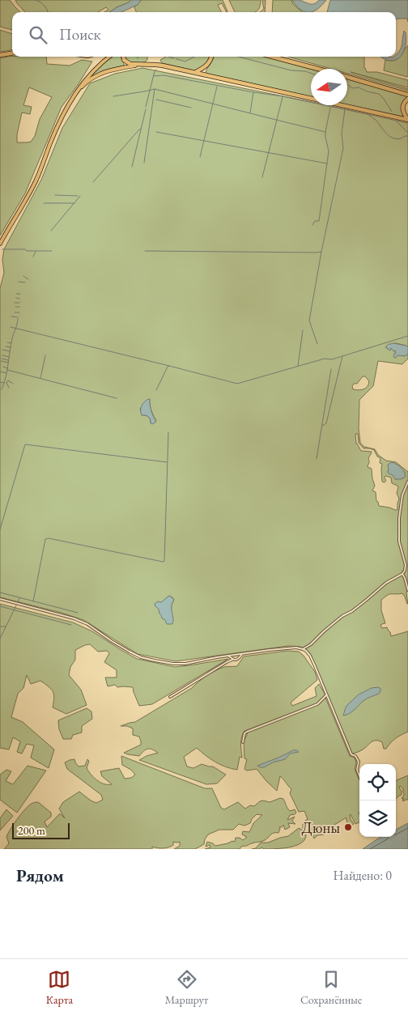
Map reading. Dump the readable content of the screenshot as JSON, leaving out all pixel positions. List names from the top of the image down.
{
  "places": ["Дюны"],
  "scale_bar": "200 m",
  "north": "left",
  "page": {
    "search": "Поиск",
    "scale": "200 m",
    "heading": ["Рядом", "Найдено: 0"],
    "nav": ["Карта", "Маршрут", "Сохранённые"]
  }
}
